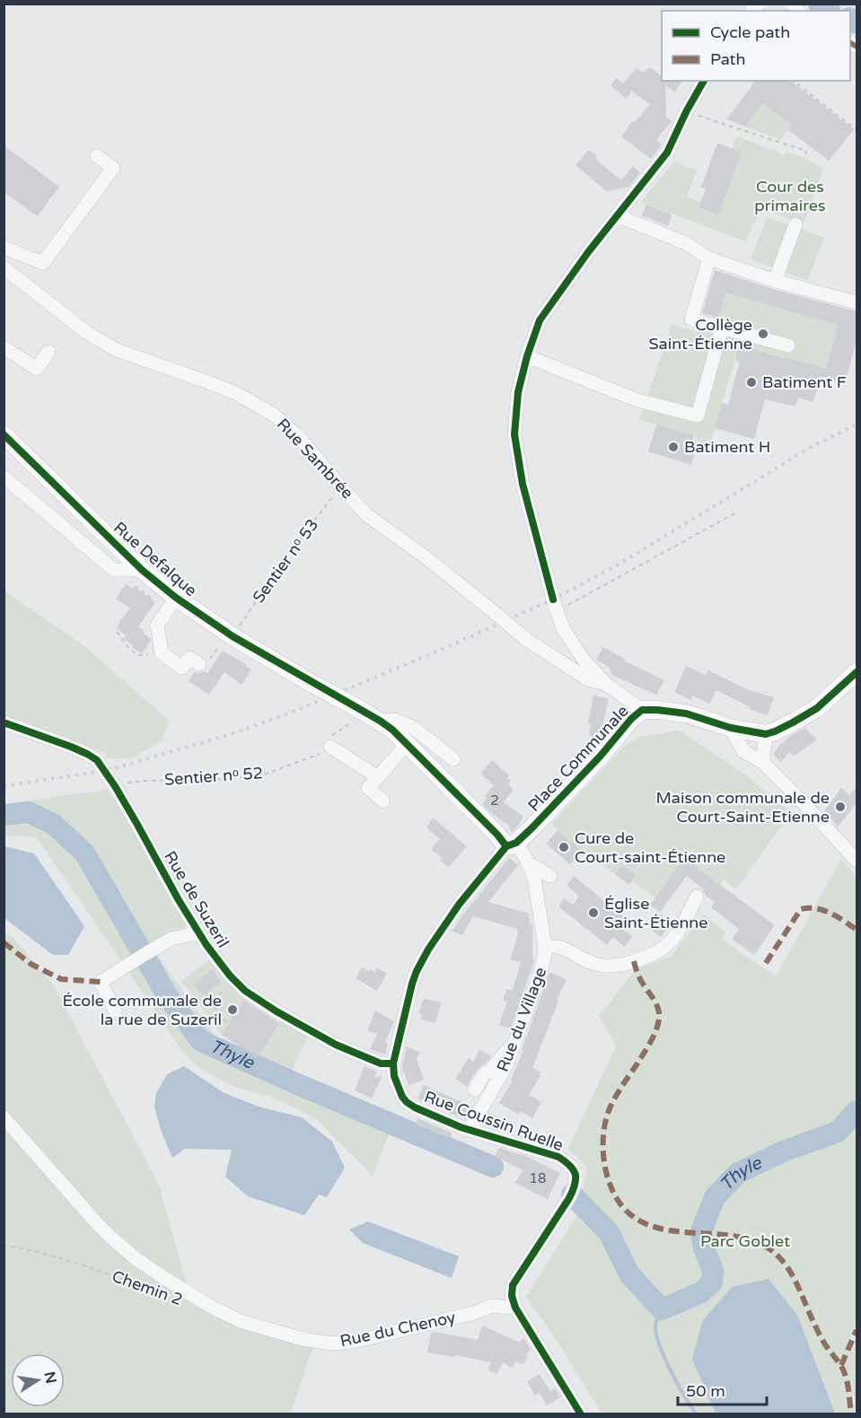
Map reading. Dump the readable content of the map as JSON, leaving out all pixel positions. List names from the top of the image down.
{
  "streets": {
    "main road": ["Rue Defalque", "Place Communale"],
    "street": [
      "Rue Sambrée",
      "Rue de Suzeril",
      "Rue du Village",
      "Rue Coussin Ruelle",
      "Rue du Chenoy"
    ],
    "path": ["Sentier nᵒ 53", "Sentier nᵒ 52", "Chemin 2"]
  },
  "crossings": [
    ["Rue Sambrée", "Sentier nᵒ 53"],
    ["Rue Defalque", "Sentier nᵒ 53"],
    ["Rue Defalque", "Sentier nᵒ 52"],
    ["Place Communale", "Rue du Village"],
    ["Place Communale", "Rue Coussin Ruelle"],
    ["Sentier nᵒ 52", "Rue de Suzeril"],
    ["Rue de Suzeril", "Rue Coussin Ruelle"],
    ["Rue du Village", "Rue Coussin Ruelle"]
  ],
  "water": ["Thyle"],
  "parks": ["Cour des primaires", "Parc Goblet"],
  "places": [
    "Collège Saint-Étienne",
    "Batiment F",
    "Batiment H",
    "Maison communale de Court-Saint-Etienne",
    "Cure de Court-saint-Étienne",
    "Église Saint-Étienne",
    "École communale de la rue de Suzeril"
  ],
  "house_numbers": ["2", "18"],
  "legend": ["Cycle path", "Path"],
  "scale_bar": "50 m",
  "north": "right"
}
